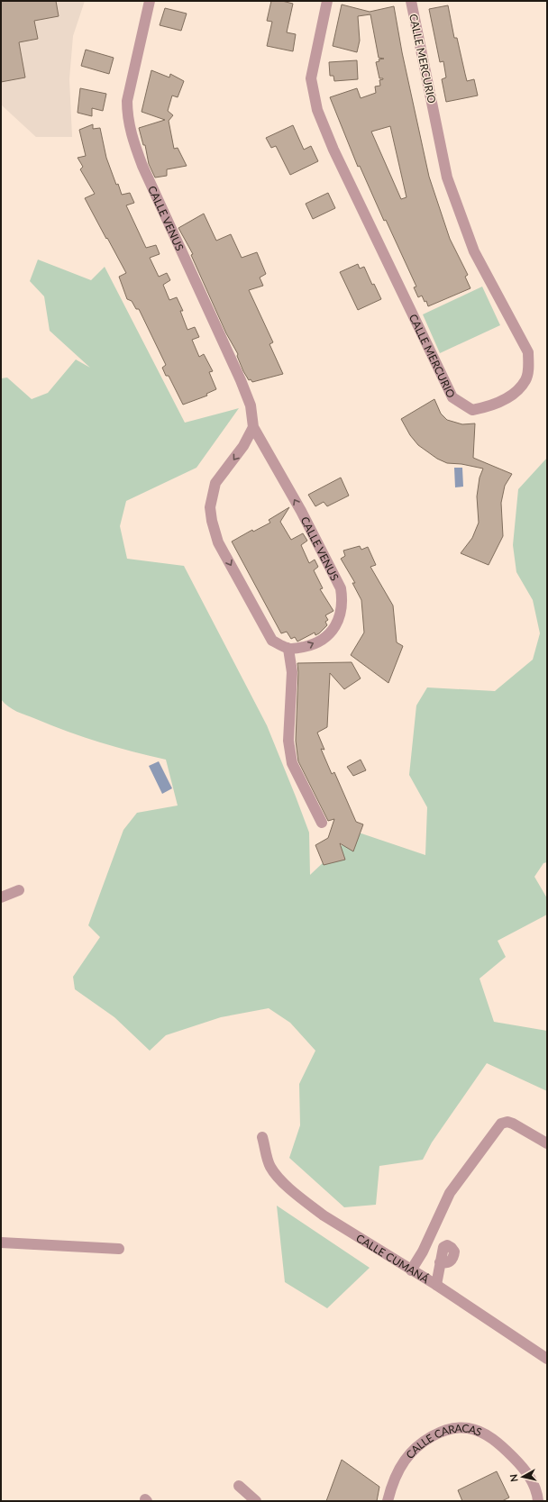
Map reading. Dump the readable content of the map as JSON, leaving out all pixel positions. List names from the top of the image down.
{
  "streets": {
    "street": [
      "CALLE MERCURIO",
      "CALLE VENUS",
      "CALLE CUMANÁ",
      "CALLE CARACAS"
    ]
  },
  "north": "left"
}
